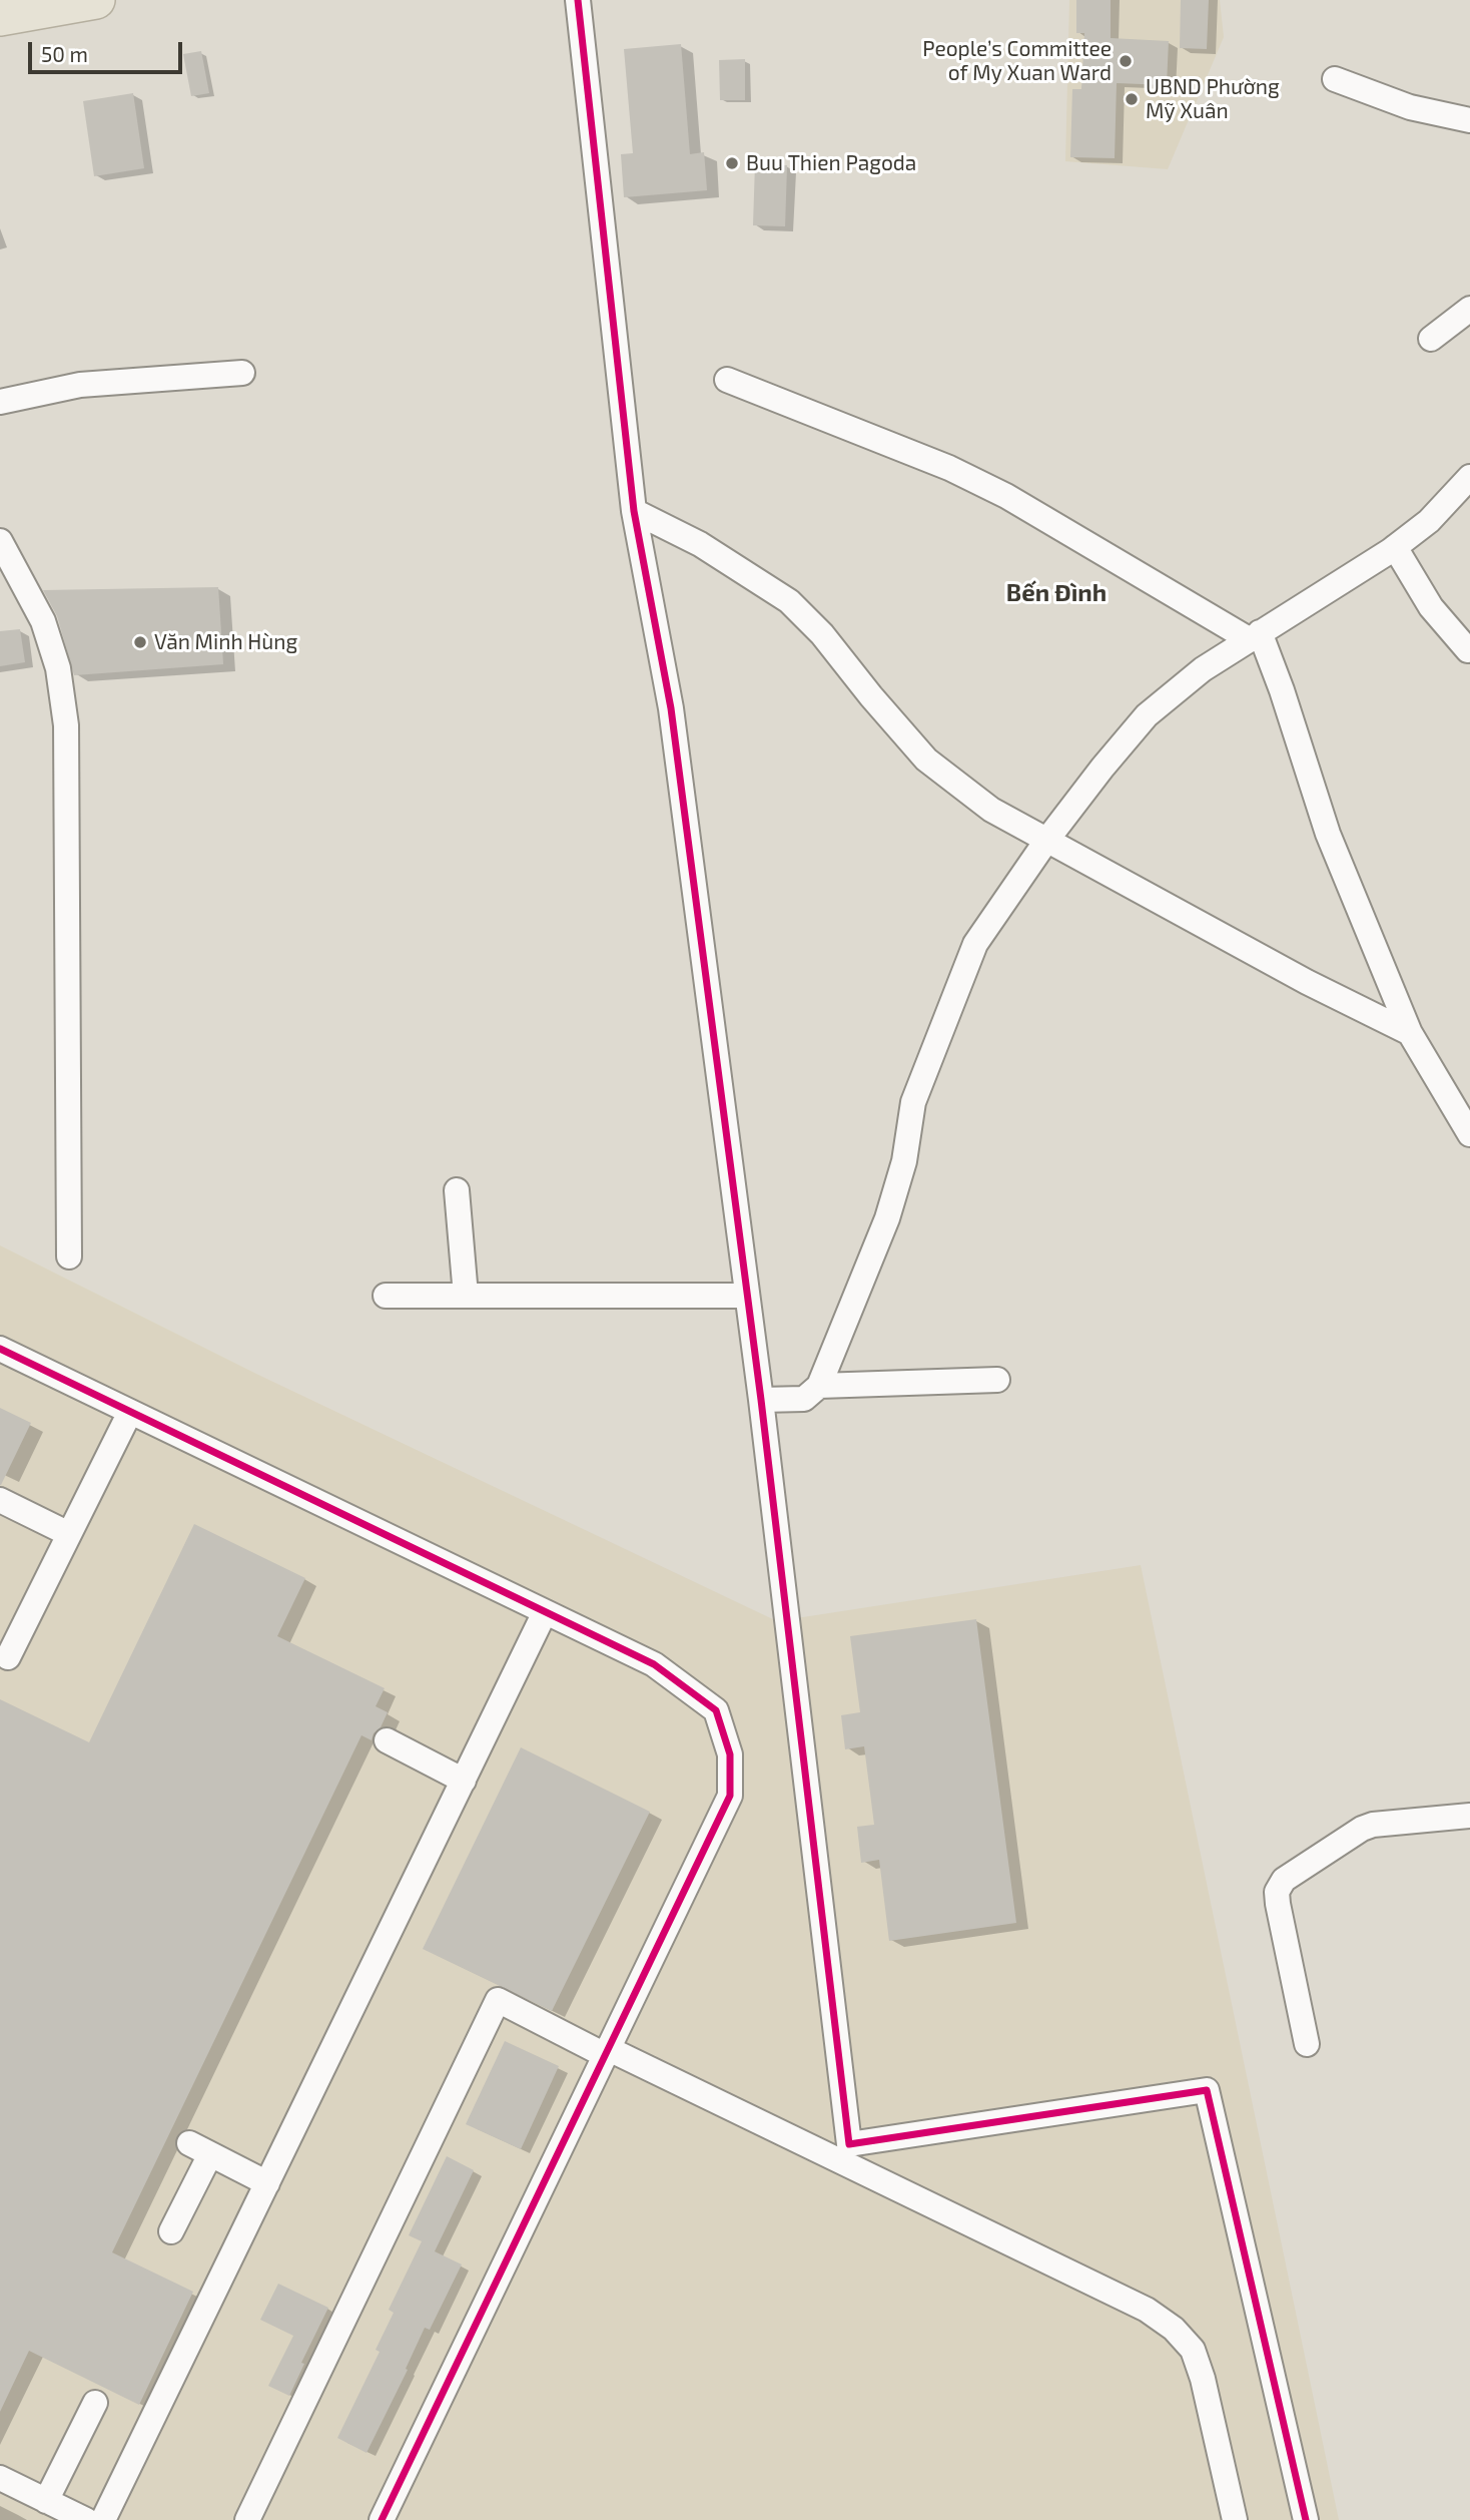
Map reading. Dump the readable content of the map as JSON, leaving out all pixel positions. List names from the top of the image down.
{
  "districts": ["Bến Đình"],
  "places": [
    "People’s Committee of My Xuan Ward",
    "UBND Phường Mỹ Xuân",
    "Buu Thien Pagoda",
    "Văn Minh Hùng"
  ],
  "scale_bar": "50 m"
}
